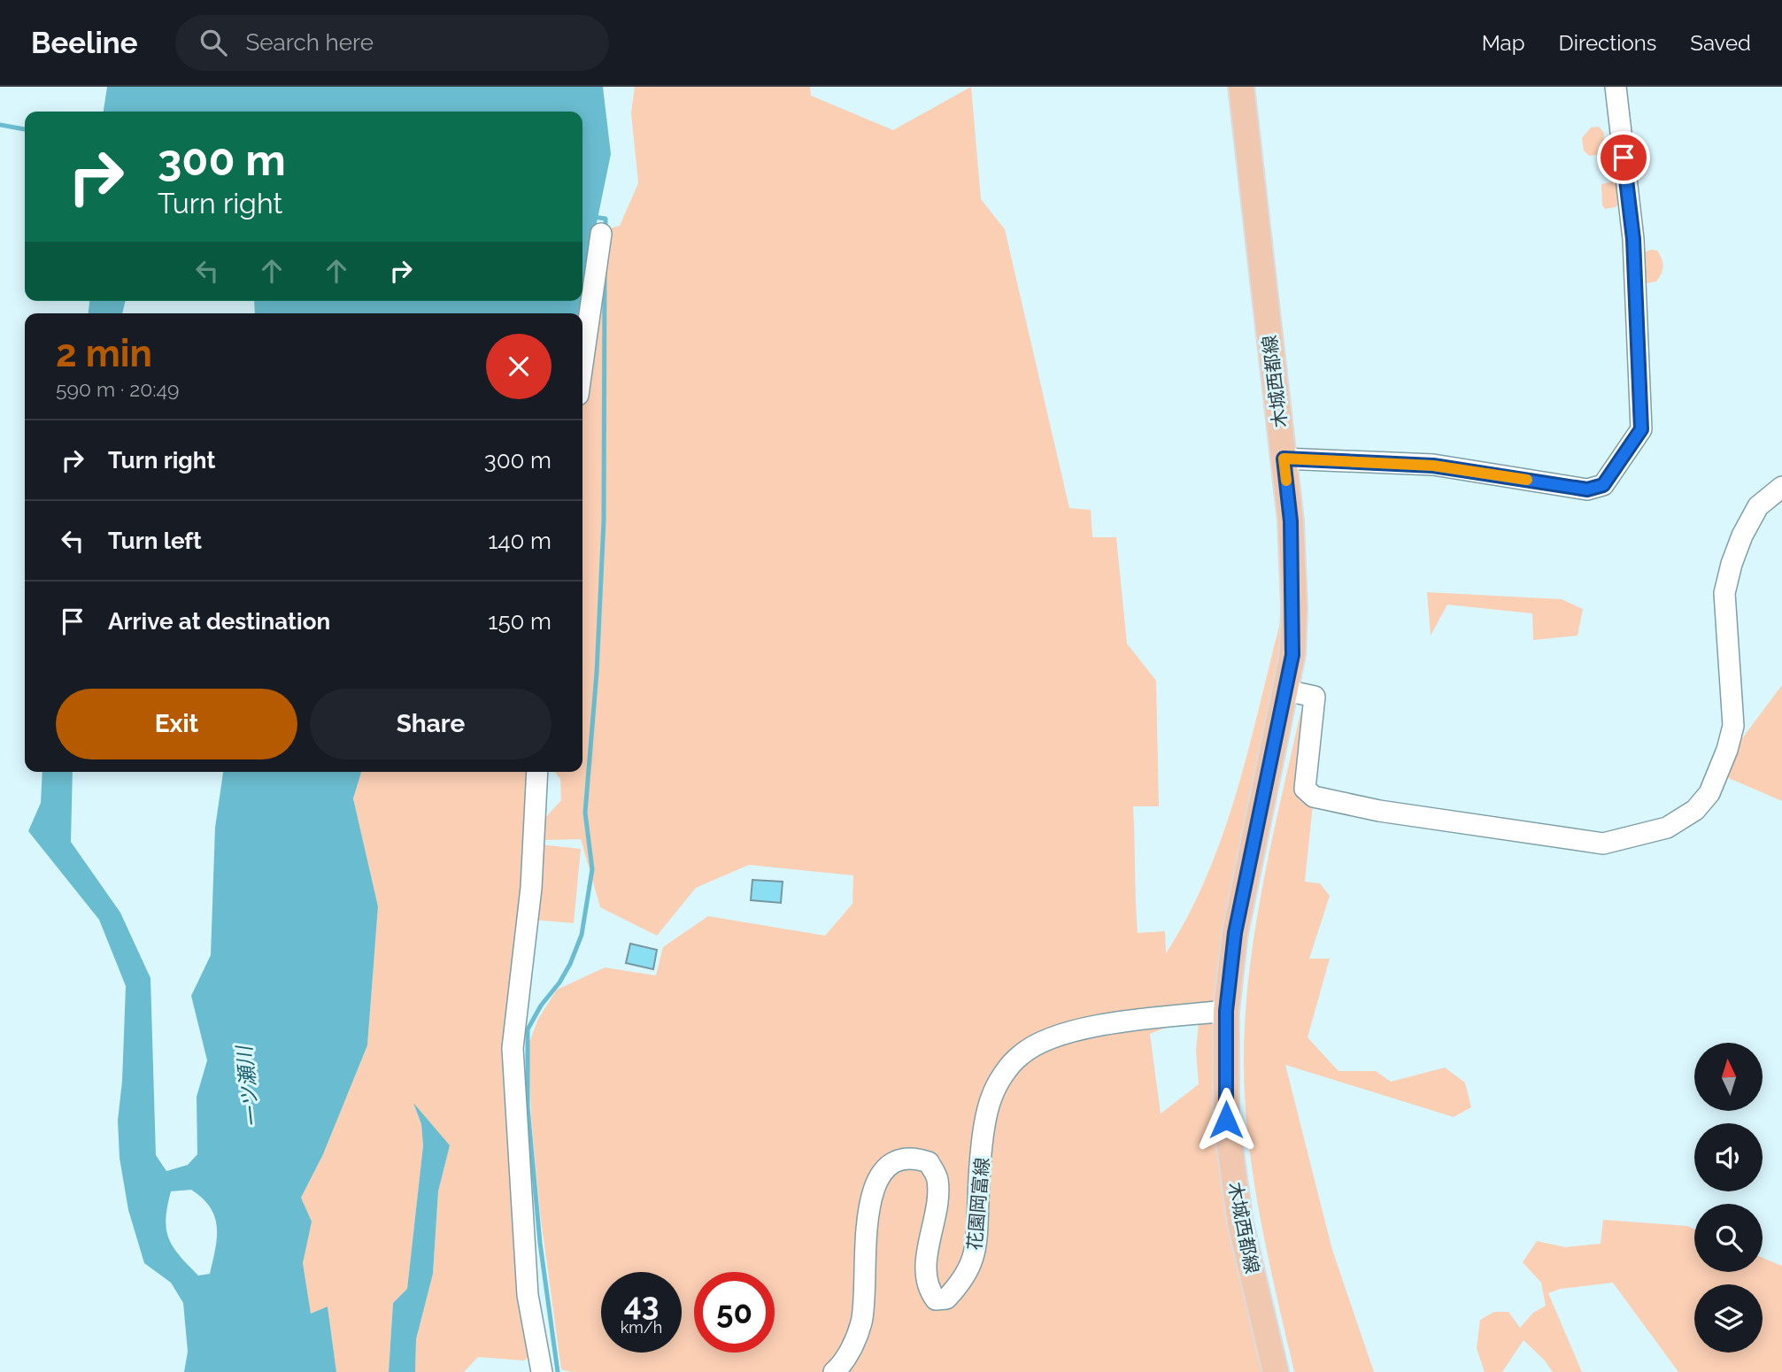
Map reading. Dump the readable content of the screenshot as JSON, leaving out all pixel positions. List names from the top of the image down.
{
  "streets": {
    "main road": ["木城西都線"],
    "street": ["花園岡富線"]
  },
  "crossings": [
    ["木城西都線", "花園岡富線"]
  ],
  "water": ["一ツ瀬川"],
  "north": "top",
  "page": {
    "header": "Beeline",
    "search": "Search here",
    "nav": ["Map", "Directions", "Saved"],
    "turn": ["300 m", "Turn right"],
    "heading": ["2 min", "590 m · 20:49"],
    "list": [
      {
        "name": "Turn right",
        "value": "300 m"
      },
      {
        "name": "Turn left",
        "value": "140 m"
      },
      {
        "name": "Arrive at destination",
        "value": "150 m"
      }
    ],
    "buttons": ["Exit", "Share"],
    "speed": "43 km/h",
    "limit": "50"
  }
}
